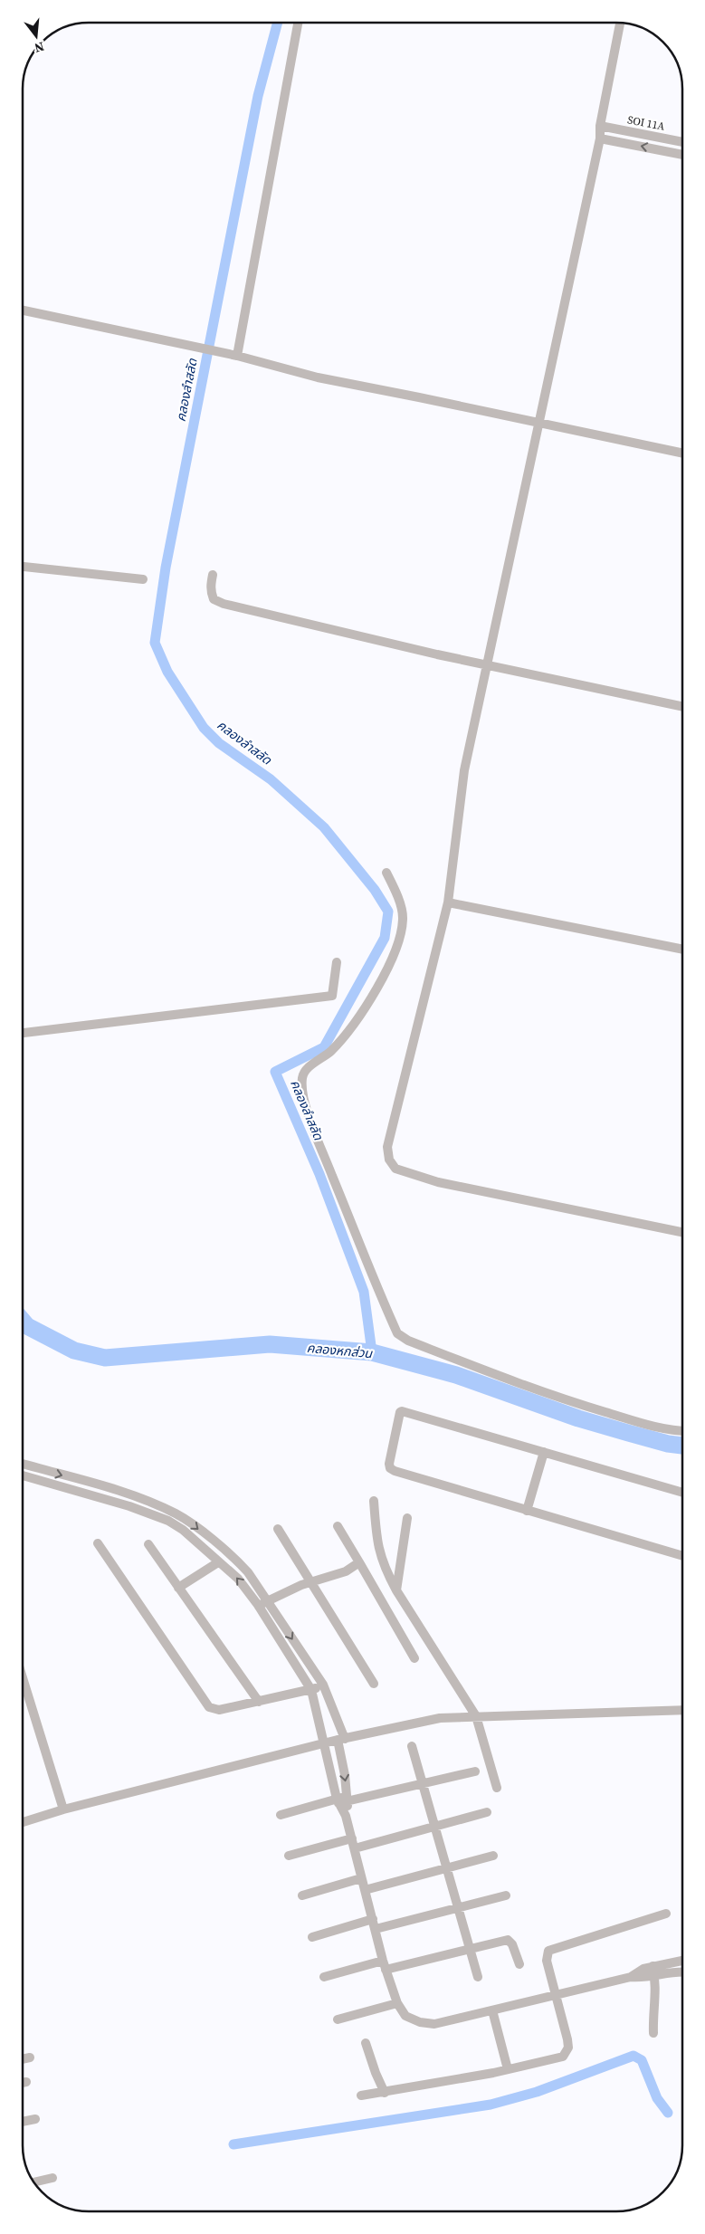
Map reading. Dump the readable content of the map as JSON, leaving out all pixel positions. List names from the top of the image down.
{
  "streets": {
    "street": ["SOI 11A"]
  },
  "water": ["คลองลำสลัด", "คลองหกส่วน"],
  "north": "bottom"
}
